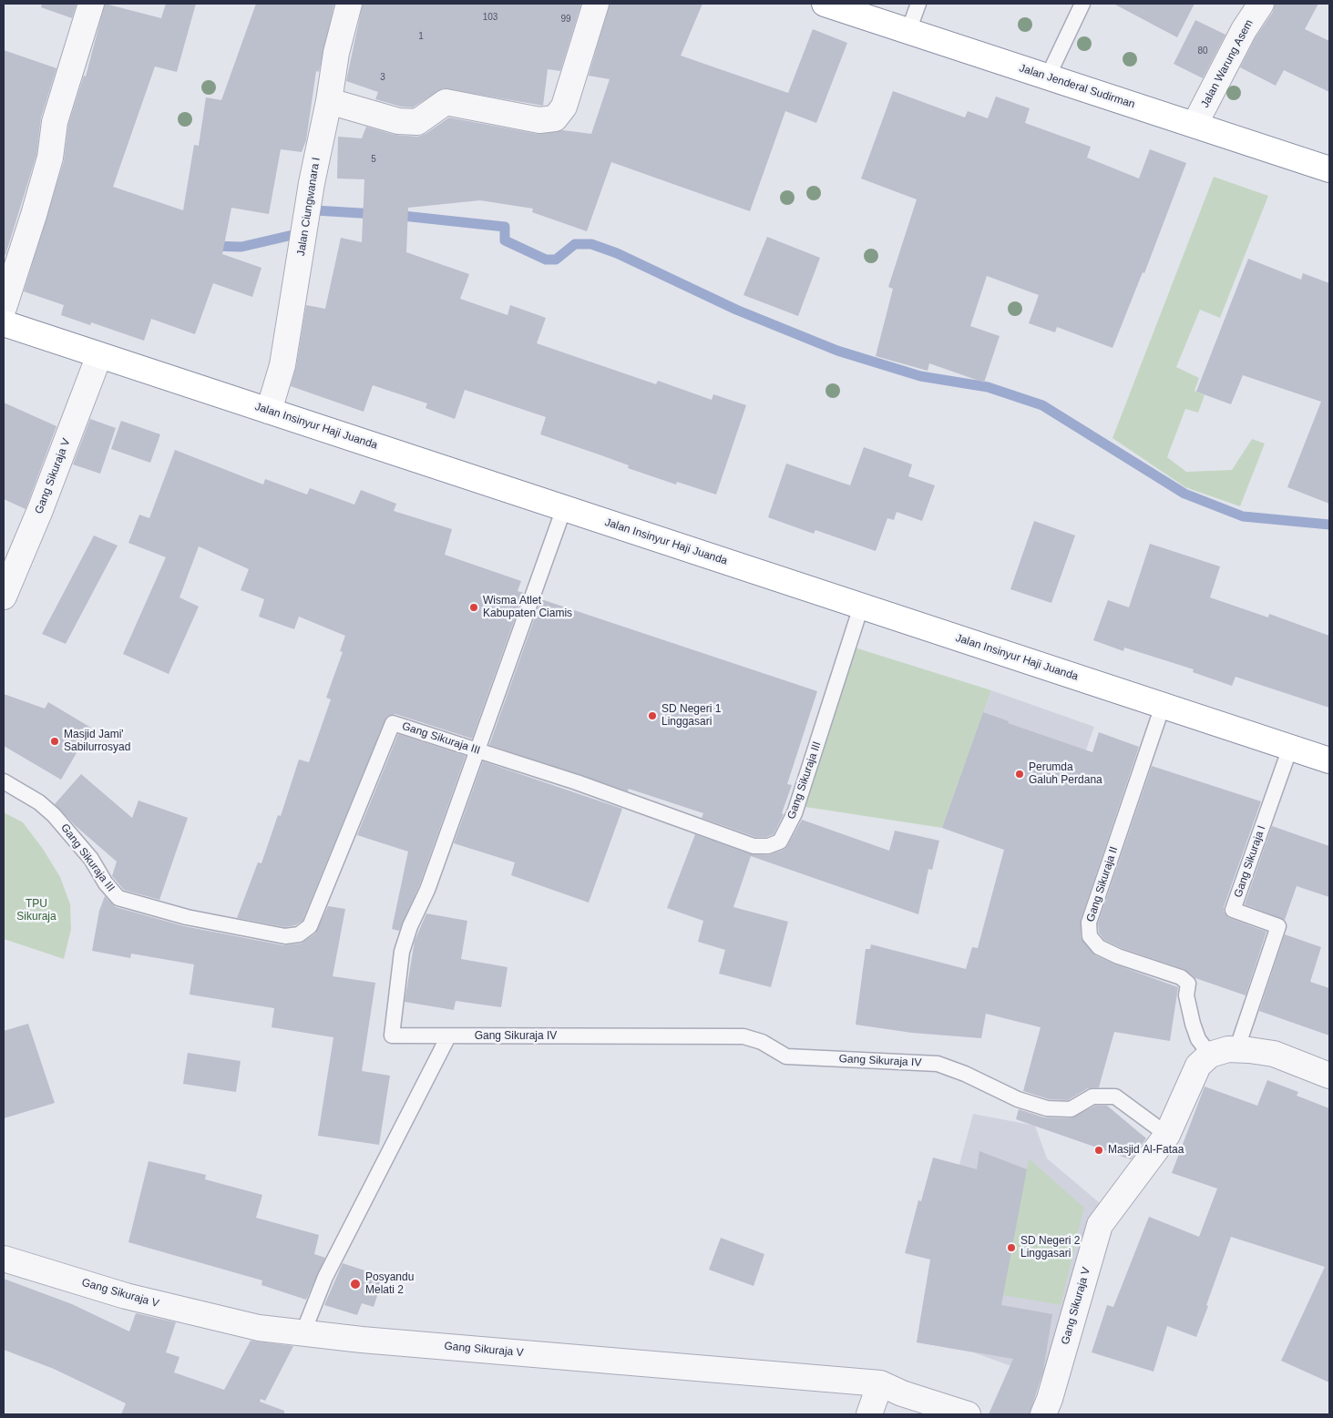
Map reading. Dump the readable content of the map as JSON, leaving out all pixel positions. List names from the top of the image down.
{
  "streets": {
    "highway": ["Jalan Jenderal Sudirman", "Jalan Insinyur Haji Juanda"],
    "street": ["Jalan Warung Asem", "Jalan Ciungwanara I", "Gang Sikuraja V"],
    "lane": [
      "Gang Sikuraja III",
      "Gang Sikuraja I",
      "Gang Sikuraja II",
      "Gang Sikuraja IV"
    ]
  },
  "crossings": [
    ["Jalan Warung Asem", "Jalan Jenderal Sudirman"],
    ["Jalan Ciungwanara I", "Jalan Insinyur Haji Juanda"],
    ["Jalan Insinyur Haji Juanda", "Gang Sikuraja V"],
    ["Jalan Insinyur Haji Juanda", "Gang Sikuraja III"],
    ["Jalan Insinyur Haji Juanda", "Gang Sikuraja I"],
    ["Jalan Insinyur Haji Juanda", "Gang Sikuraja II"],
    ["Jalan Insinyur Haji Juanda", "Gang Sikuraja IV"],
    ["Gang Sikuraja V", "Gang Sikuraja II"],
    ["Gang Sikuraja V", "Gang Sikuraja IV"],
    ["Gang Sikuraja III", "Gang Sikuraja IV"]
  ],
  "parks": ["TPU Sikuraja"],
  "places": [
    "Wisma Atlet Kabupaten Ciamis",
    "SD Negeri 1 Linggasari",
    "Masjid Jami' Sabilurrosyad",
    "Perumda Galuh Perdana",
    "Masjid Al-Fataa",
    "SD Negeri 2 Linggasari",
    "Posyandu Melati 2"
  ],
  "house_numbers": [
    "103",
    "99",
    "1",
    "80",
    "3",
    "5"
  ]
}
